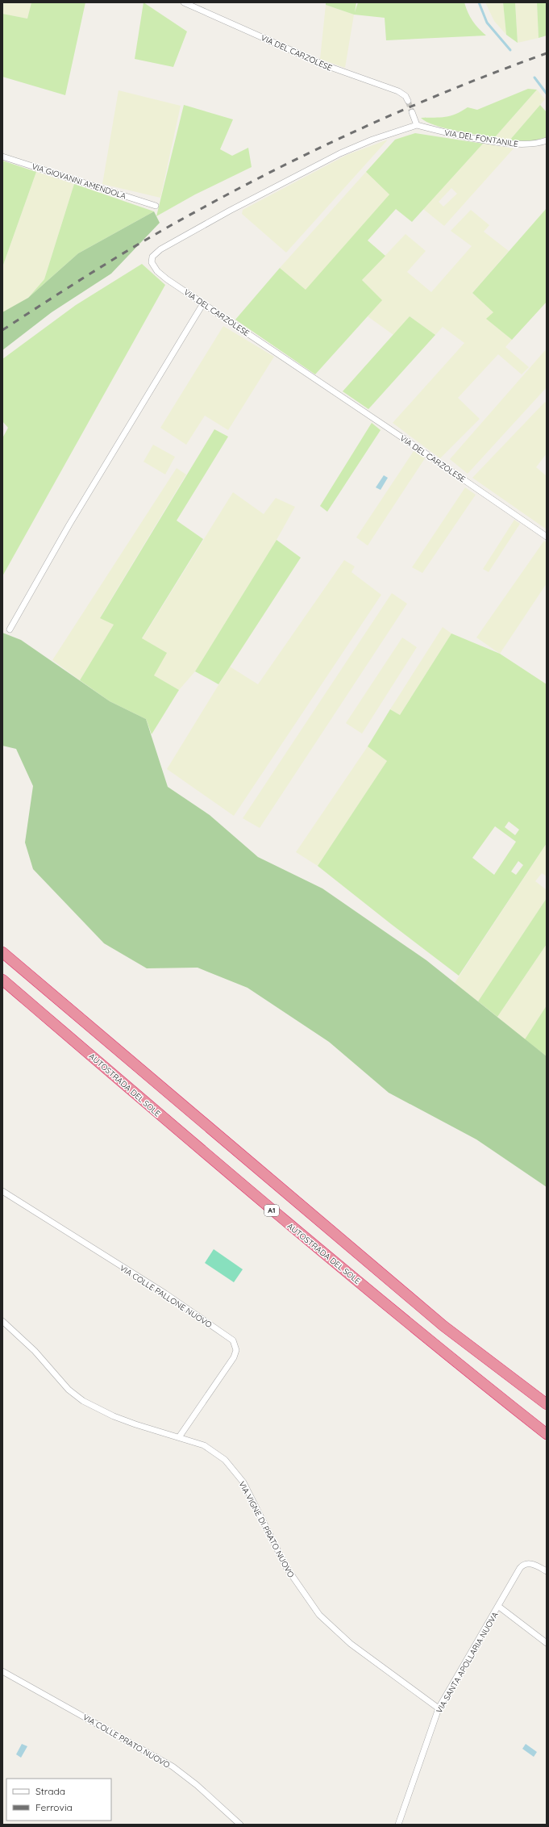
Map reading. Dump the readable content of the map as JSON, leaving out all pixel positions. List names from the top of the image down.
{
  "streets": {
    "highway": ["AUTOSTRADA DEL SOLE", "A1"],
    "street": [
      "VIA DEL CARZOLESE",
      "VIA DEL FONTANILE",
      "VIA GIOVANNI AMENDOLA",
      "VIA COLLE PALLONE NUOVO",
      "VIA VIGNE DI PRATO NUOVO",
      "VIA SANTA APOLLARIA NUOVA",
      "VIA COLLE PRATO NUOVO"
    ]
  },
  "crossings": [
    ["VIA DEL CARZOLESE", "VIA DEL FONTANILE"],
    ["VIA COLLE PALLONE NUOVO", "VIA VIGNE DI PRATO NUOVO"],
    ["VIA VIGNE DI PRATO NUOVO", "VIA SANTA APOLLARIA NUOVA"]
  ],
  "legend": ["Strada", "Ferrovia"]
}
